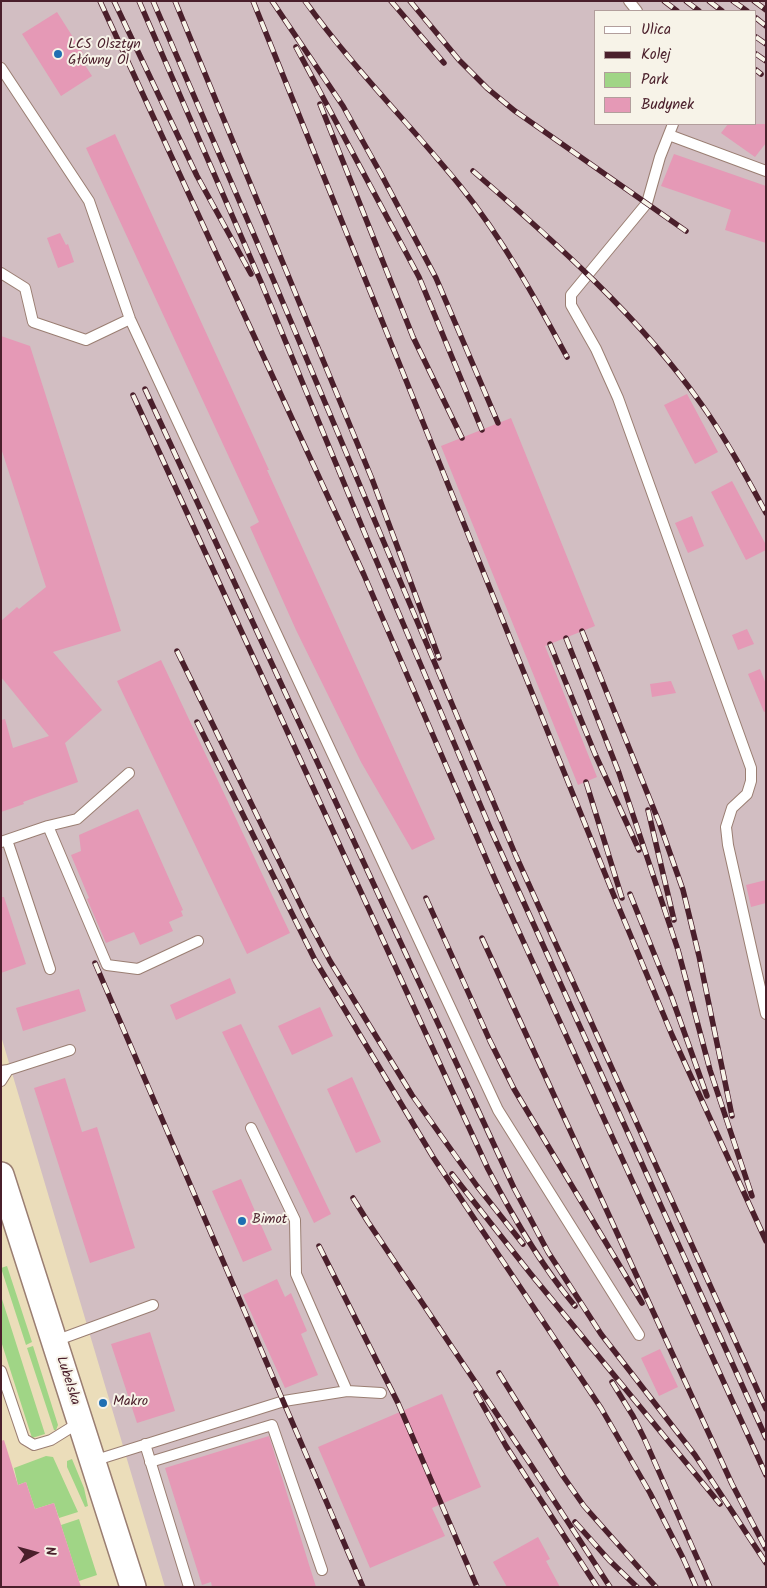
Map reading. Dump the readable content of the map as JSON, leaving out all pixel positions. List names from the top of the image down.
{
  "streets": {
    "street": ["Lubelska"]
  },
  "places": ["LCS Olsztyn Główny Ol", "Bimot", "Makro"],
  "legend": [
    "Ulica",
    "Kolej",
    "Park",
    "Budynek"
  ],
  "north": "right"
}
